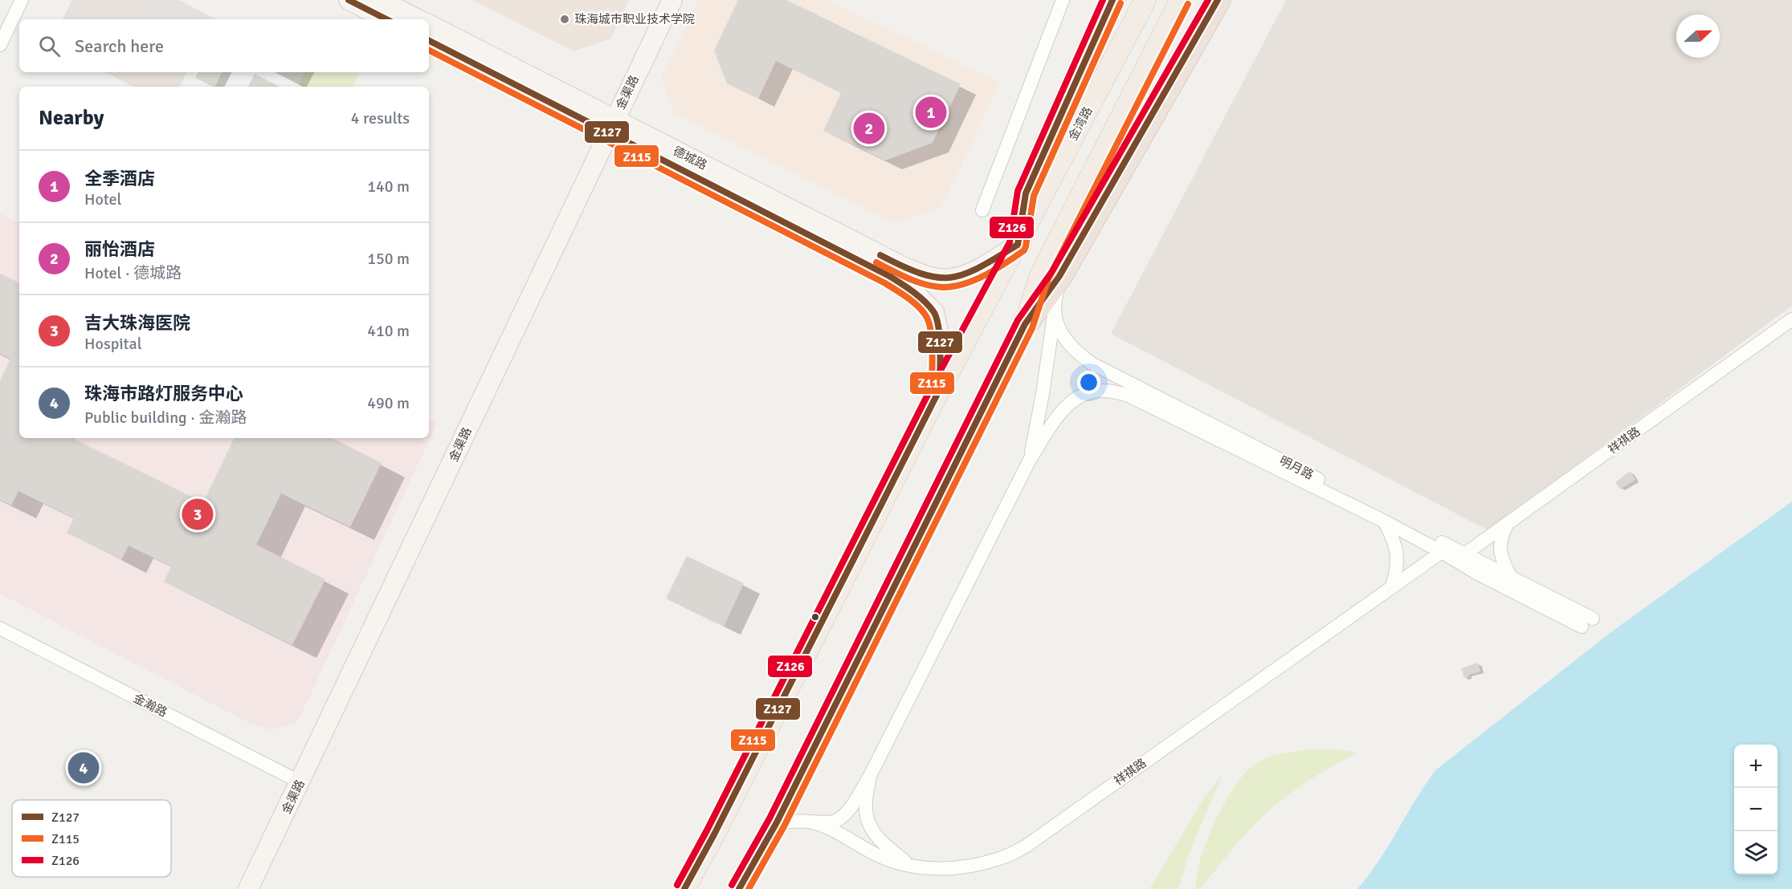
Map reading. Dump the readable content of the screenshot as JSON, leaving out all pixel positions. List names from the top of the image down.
{
  "streets": {
    "main road": ["金湾路"],
    "street": [
      "金渠路",
      "德城路",
      "祥祺路",
      "明月路",
      "金瀚路"
    ]
  },
  "crossings": [
    ["金渠路", "德城路"],
    ["金渠路", "金瀚路"],
    ["祥祺路", "明月路"]
  ],
  "places": ["珠海城市职业技术学院"],
  "lines": ["transit line Z127", "transit line Z126", "transit line Z115"],
  "legend": ["Z127", "Z115", "Z126"],
  "north": "right",
  "page": {
    "search": "Search here",
    "heading": ["Nearby", "4 results"],
    "pins": [
      "1",
      "2",
      "3",
      "4"
    ],
    "list": [
      {
        "mark": "1",
        "name": "全季酒店",
        "note": "Hotel",
        "value": "140 m"
      },
      {
        "mark": "2",
        "name": "丽怡酒店",
        "note": "Hotel · 德城路",
        "value": "150 m"
      },
      {
        "mark": "3",
        "name": "吉大珠海医院",
        "note": "Hospital",
        "value": "410 m"
      },
      {
        "mark": "4",
        "name": "珠海市路灯服务中心",
        "note": "Public building · 金瀚路",
        "value": "490 m"
      }
    ],
    "map_buttons": ["+", "−"]
  }
}
